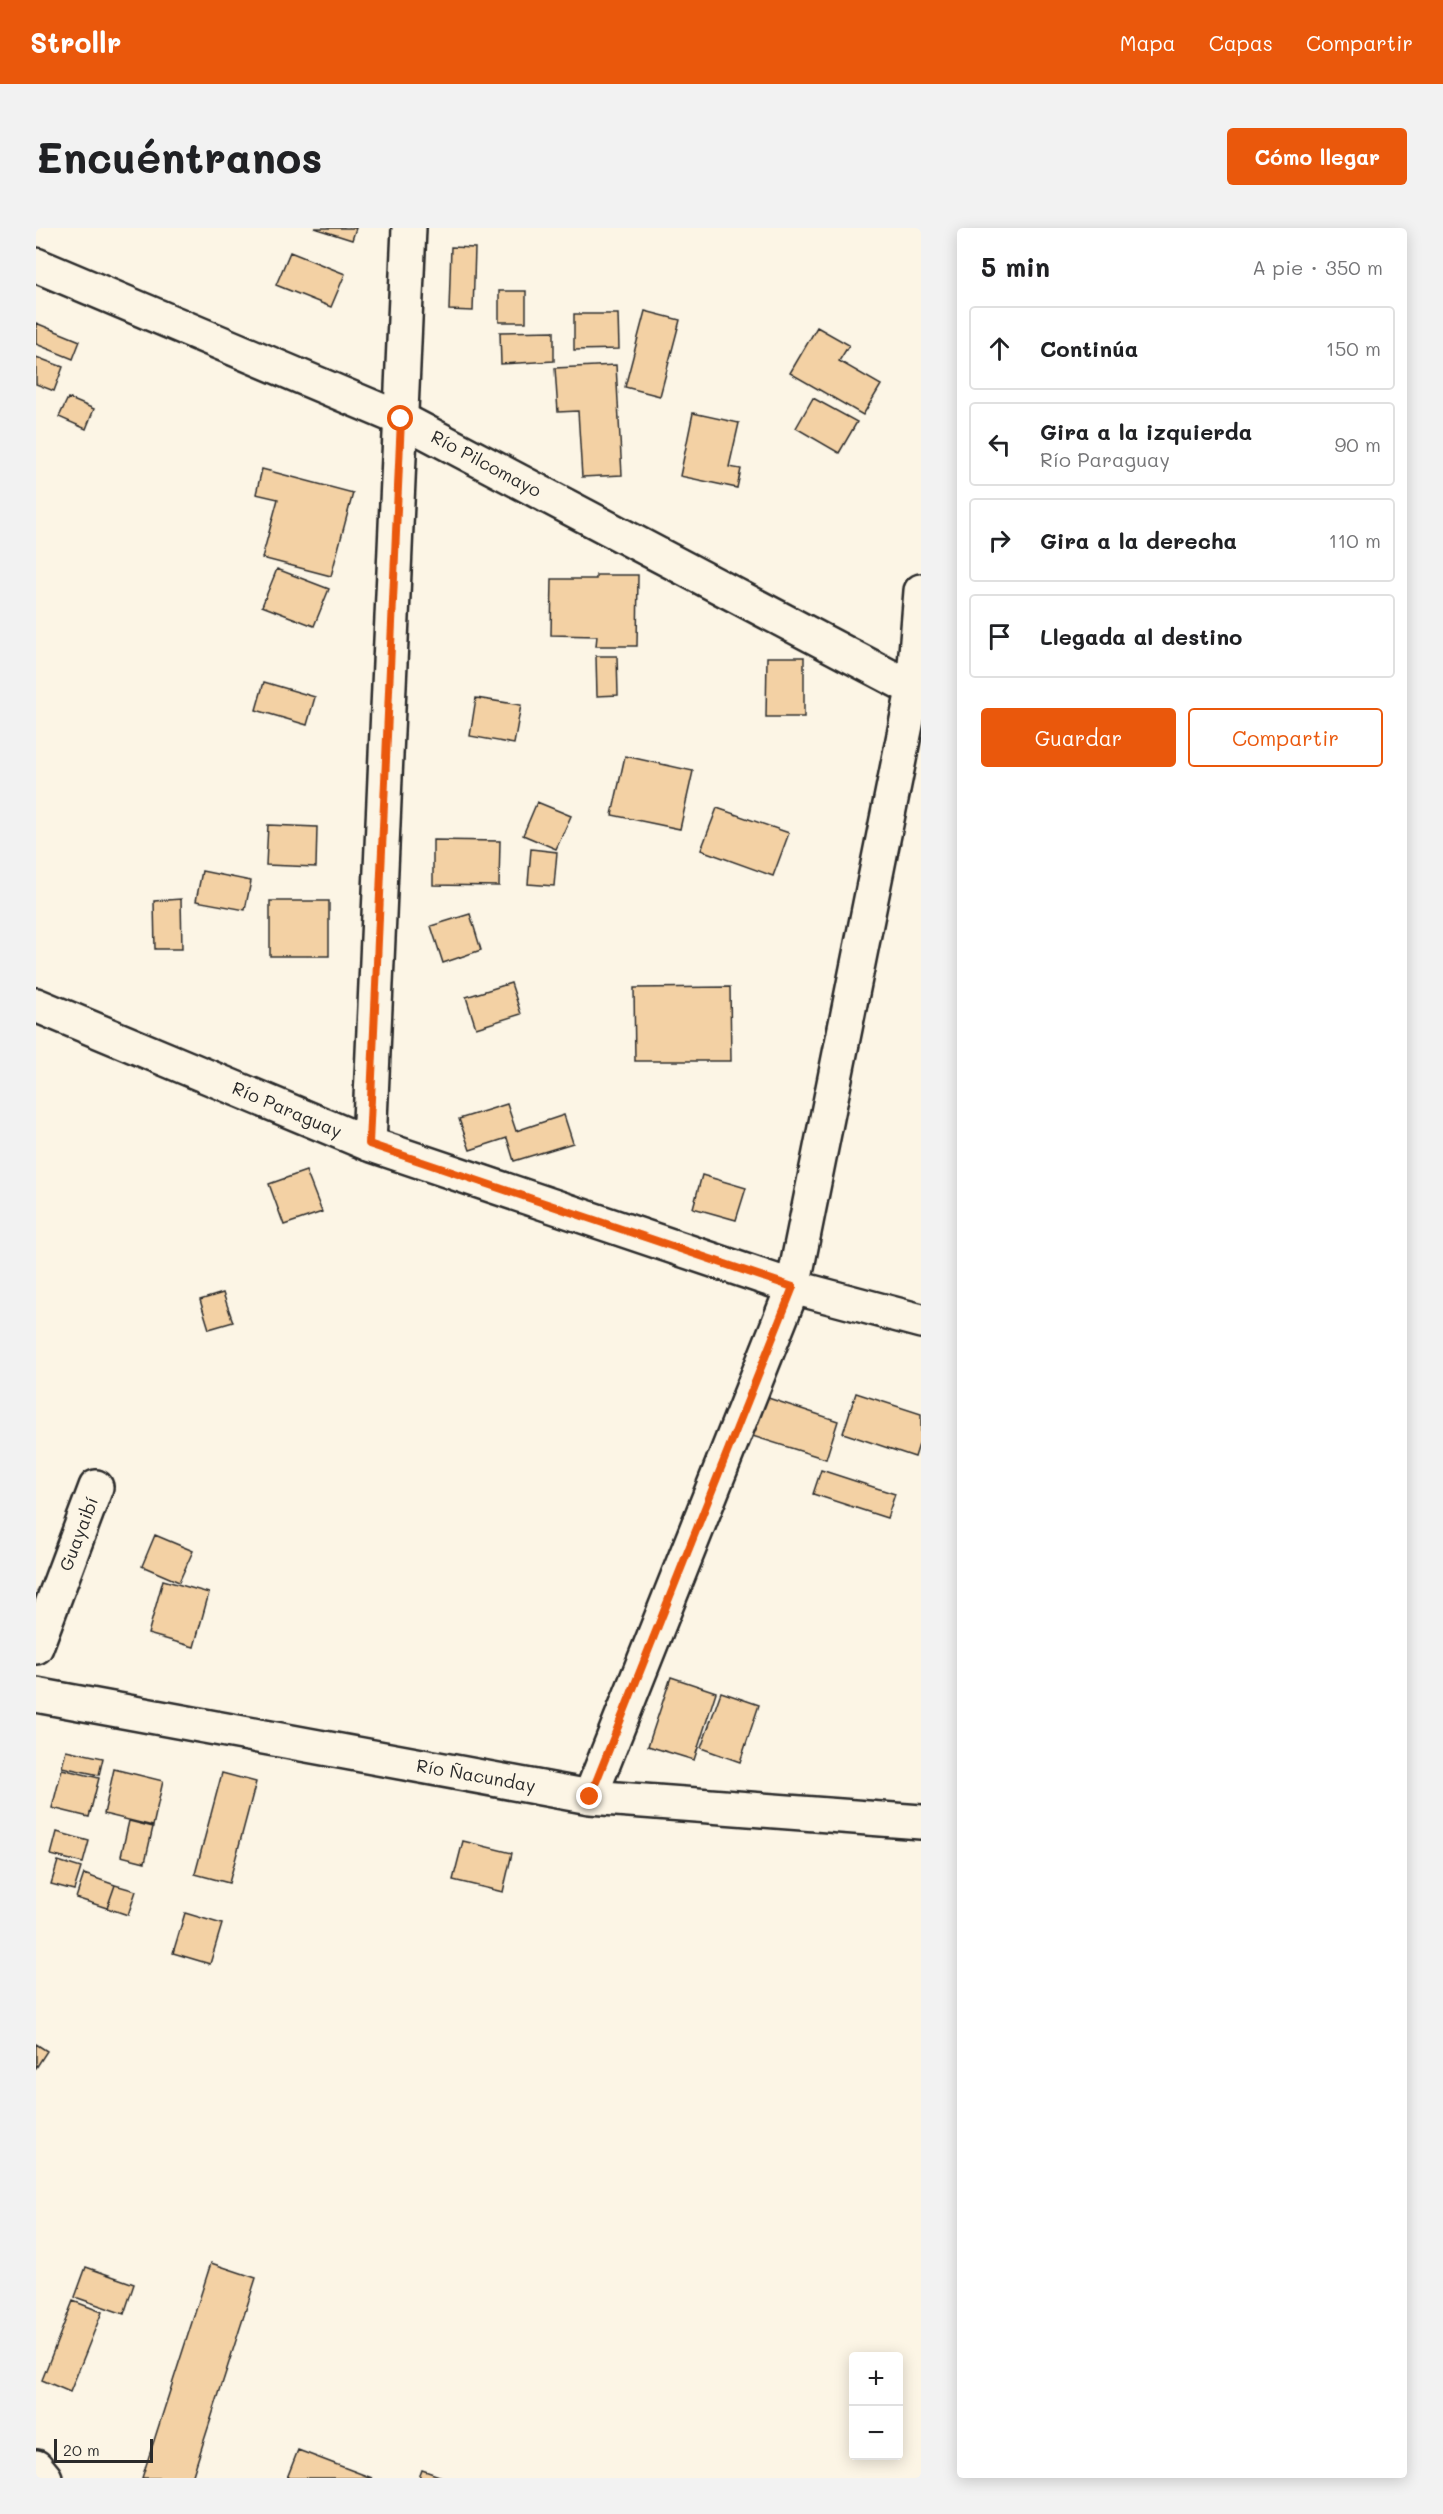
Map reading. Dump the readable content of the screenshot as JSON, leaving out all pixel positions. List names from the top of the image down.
{
  "streets": {
    "street": [
      "Río Pilcomayo",
      "Río Paraguay",
      "Guayaibí",
      "Río Ñacunday"
    ]
  },
  "scale_bar": "20 m",
  "page": {
    "header": "Strollr",
    "nav": ["Mapa", "Capas", "Compartir"],
    "buttons": [
      "Cómo llegar",
      ["Guardar", "Compartir"]
    ],
    "title": "Encuéntranos",
    "heading": ["5 min", "A pie · 350 m"],
    "list": [
      ["Continúa", "150 m"],
      ["Gira a la izquierda", "Río Paraguay", "90 m"],
      ["Gira a la derecha", "110 m"],
      "Llegada al destino"
    ],
    "map_buttons": ["+", "−"],
    "scale": "20 m"
  }
}
